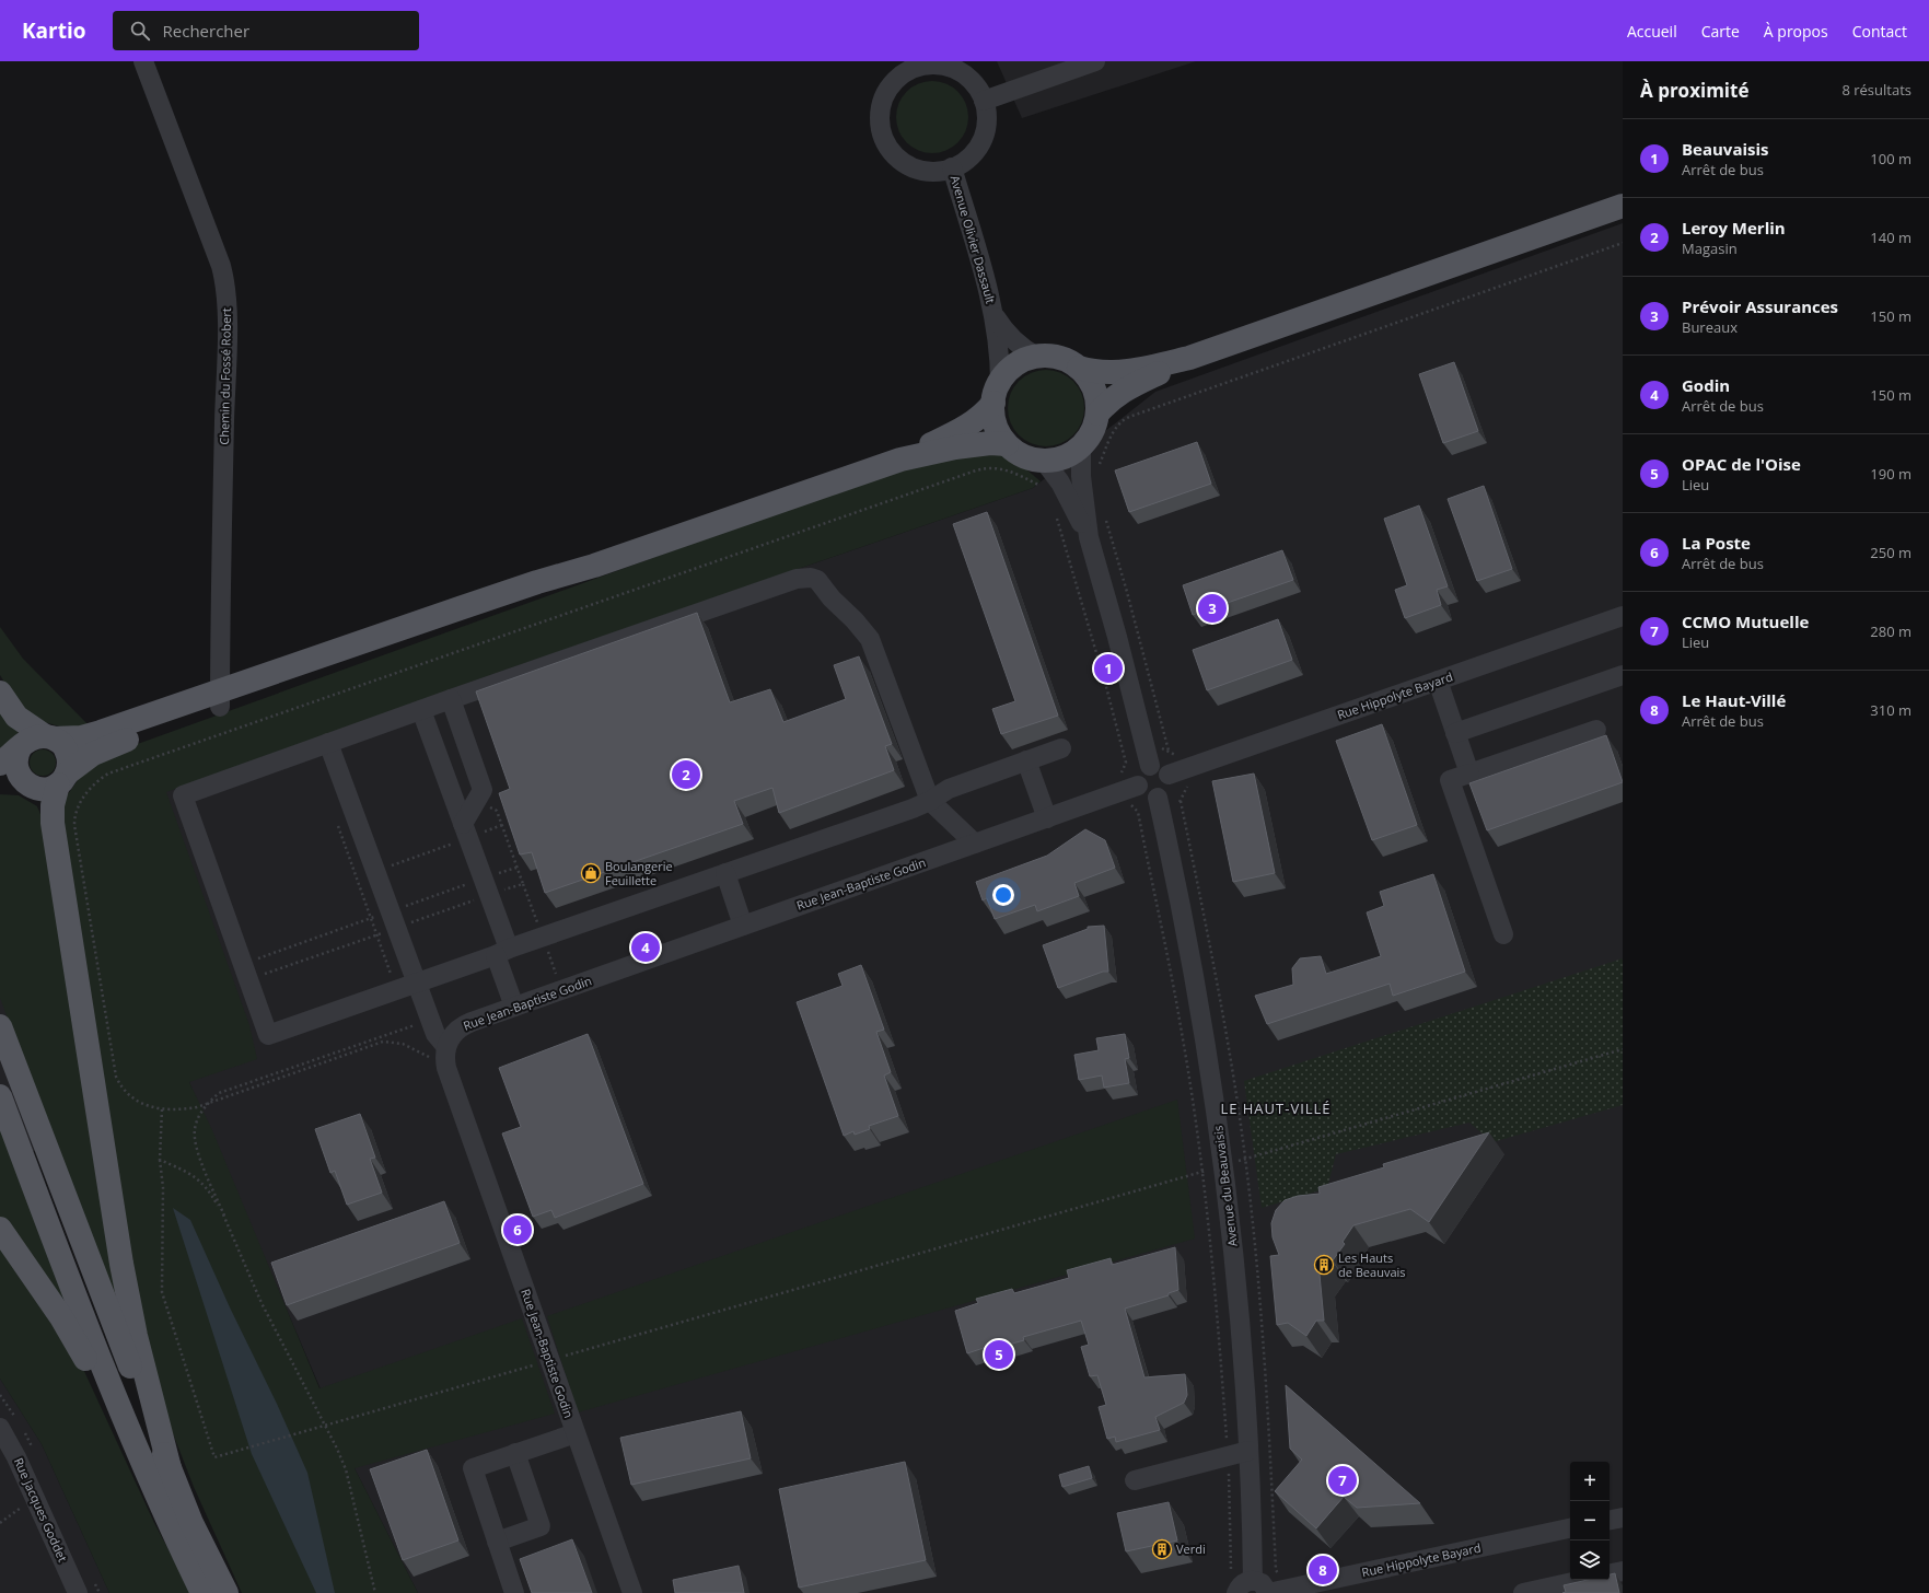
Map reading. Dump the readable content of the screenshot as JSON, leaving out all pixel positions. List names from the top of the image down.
{
  "streets": {
    "street": [
      "Avenue Olivier Dassault",
      "Chemin du Fossé Robert",
      "Rue Hippolyte Bayard",
      "Rue Jean-Baptiste Godin",
      "Avenue du Beauvaisis",
      "Rue Jacques Goddet"
    ]
  },
  "crossings": [
    ["Rue Hippolyte Bayard", "Rue Jean-Baptiste Godin"],
    ["Rue Hippolyte Bayard", "Avenue du Beauvaisis"],
    ["Rue Jean-Baptiste Godin", "Avenue du Beauvaisis"]
  ],
  "districts": ["LE HAUT-VILLÉ"],
  "places": {
    "shop": ["Boulangerie Feuillette"],
    "building": ["Les Hauts de Beauvais", "Verdi"]
  },
  "page": {
    "header": "Kartio",
    "search": "Rechercher",
    "nav": [
      "Accueil",
      "Carte",
      "À propos",
      "Contact"
    ],
    "heading": ["À proximité", "8 résultats"],
    "list": [
      {
        "mark": "1",
        "name": "Beauvaisis",
        "note": "Arrêt de bus",
        "value": "100 m"
      },
      {
        "mark": "2",
        "name": "Leroy Merlin",
        "note": "Magasin",
        "value": "140 m"
      },
      {
        "mark": "3",
        "name": "Prévoir Assurances",
        "note": "Bureaux",
        "value": "150 m"
      },
      {
        "mark": "4",
        "name": "Godin",
        "note": "Arrêt de bus",
        "value": "150 m"
      },
      {
        "mark": "5",
        "name": "OPAC de l'Oise",
        "note": "Lieu",
        "value": "190 m"
      },
      {
        "mark": "6",
        "name": "La Poste",
        "note": "Arrêt de bus",
        "value": "250 m"
      },
      {
        "mark": "7",
        "name": "CCMO Mutuelle",
        "note": "Lieu",
        "value": "280 m"
      },
      {
        "mark": "8",
        "name": "Le Haut-Villé",
        "note": "Arrêt de bus",
        "value": "310 m"
      }
    ],
    "pins": [
      "3",
      "1",
      "2",
      "4",
      "6",
      "5",
      "7",
      "8"
    ],
    "map_buttons": ["+", "−"]
  }
}
